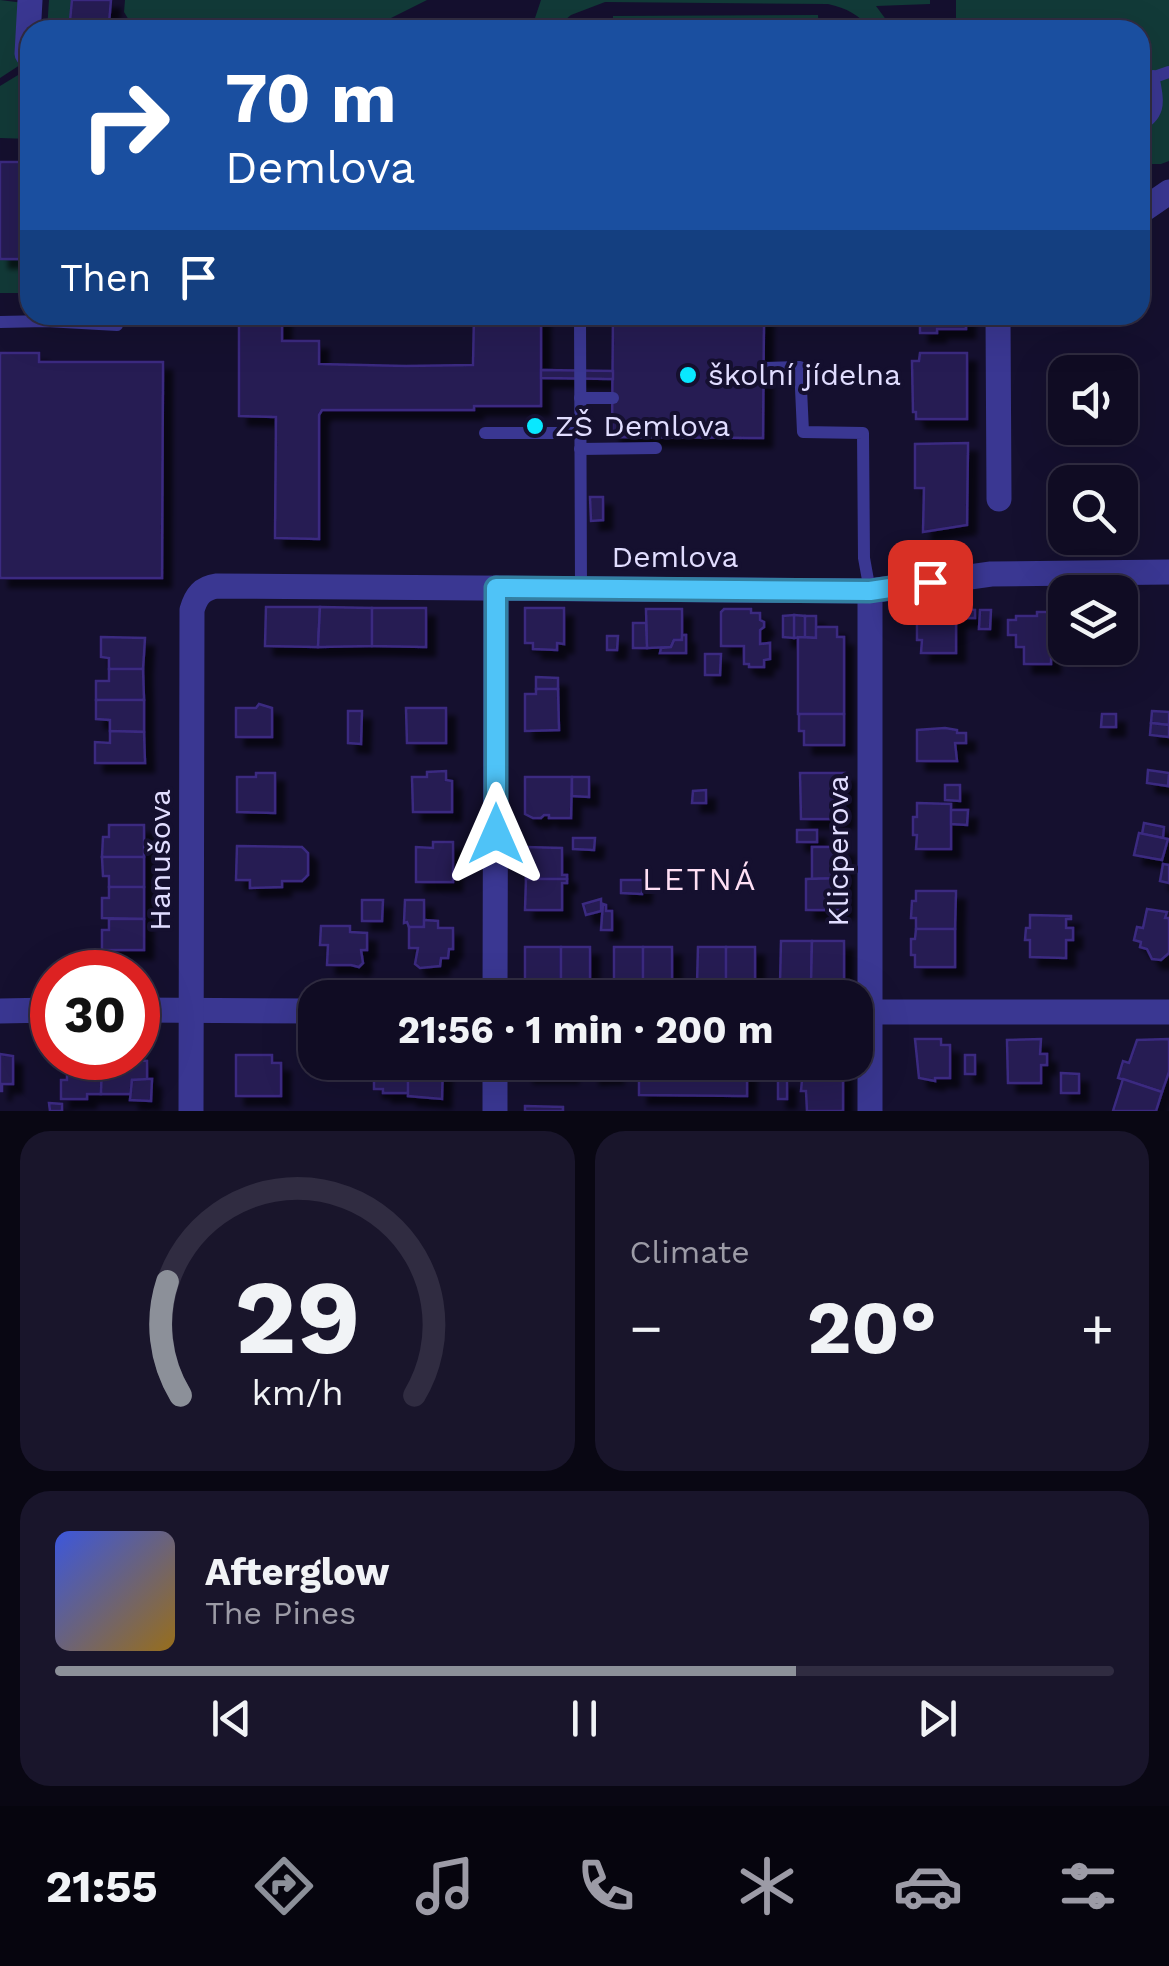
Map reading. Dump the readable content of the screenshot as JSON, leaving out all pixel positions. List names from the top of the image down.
{
  "streets": {
    "street": ["Demlova", "Klicperova", "Hanušova"]
  },
  "crossings": [
    ["Demlova", "Klicperova"],
    ["Demlova", "Hanušova"]
  ],
  "districts": ["LETNÁ"],
  "places": ["školní jídelna", "ZŠ Demlova"],
  "page": {
    "turn": ["70 m", "Demlova"],
    "then": "Then",
    "limit": "30",
    "trip": "21:56 · 1 min · 200 m",
    "tile": "Climate",
    "heat": ["−", "20°", "+"],
    "song": ["Afterglow", "The Pines"],
    "tabs": "21:55",
    "gauge": ["29", "km/h"]
  }
}
